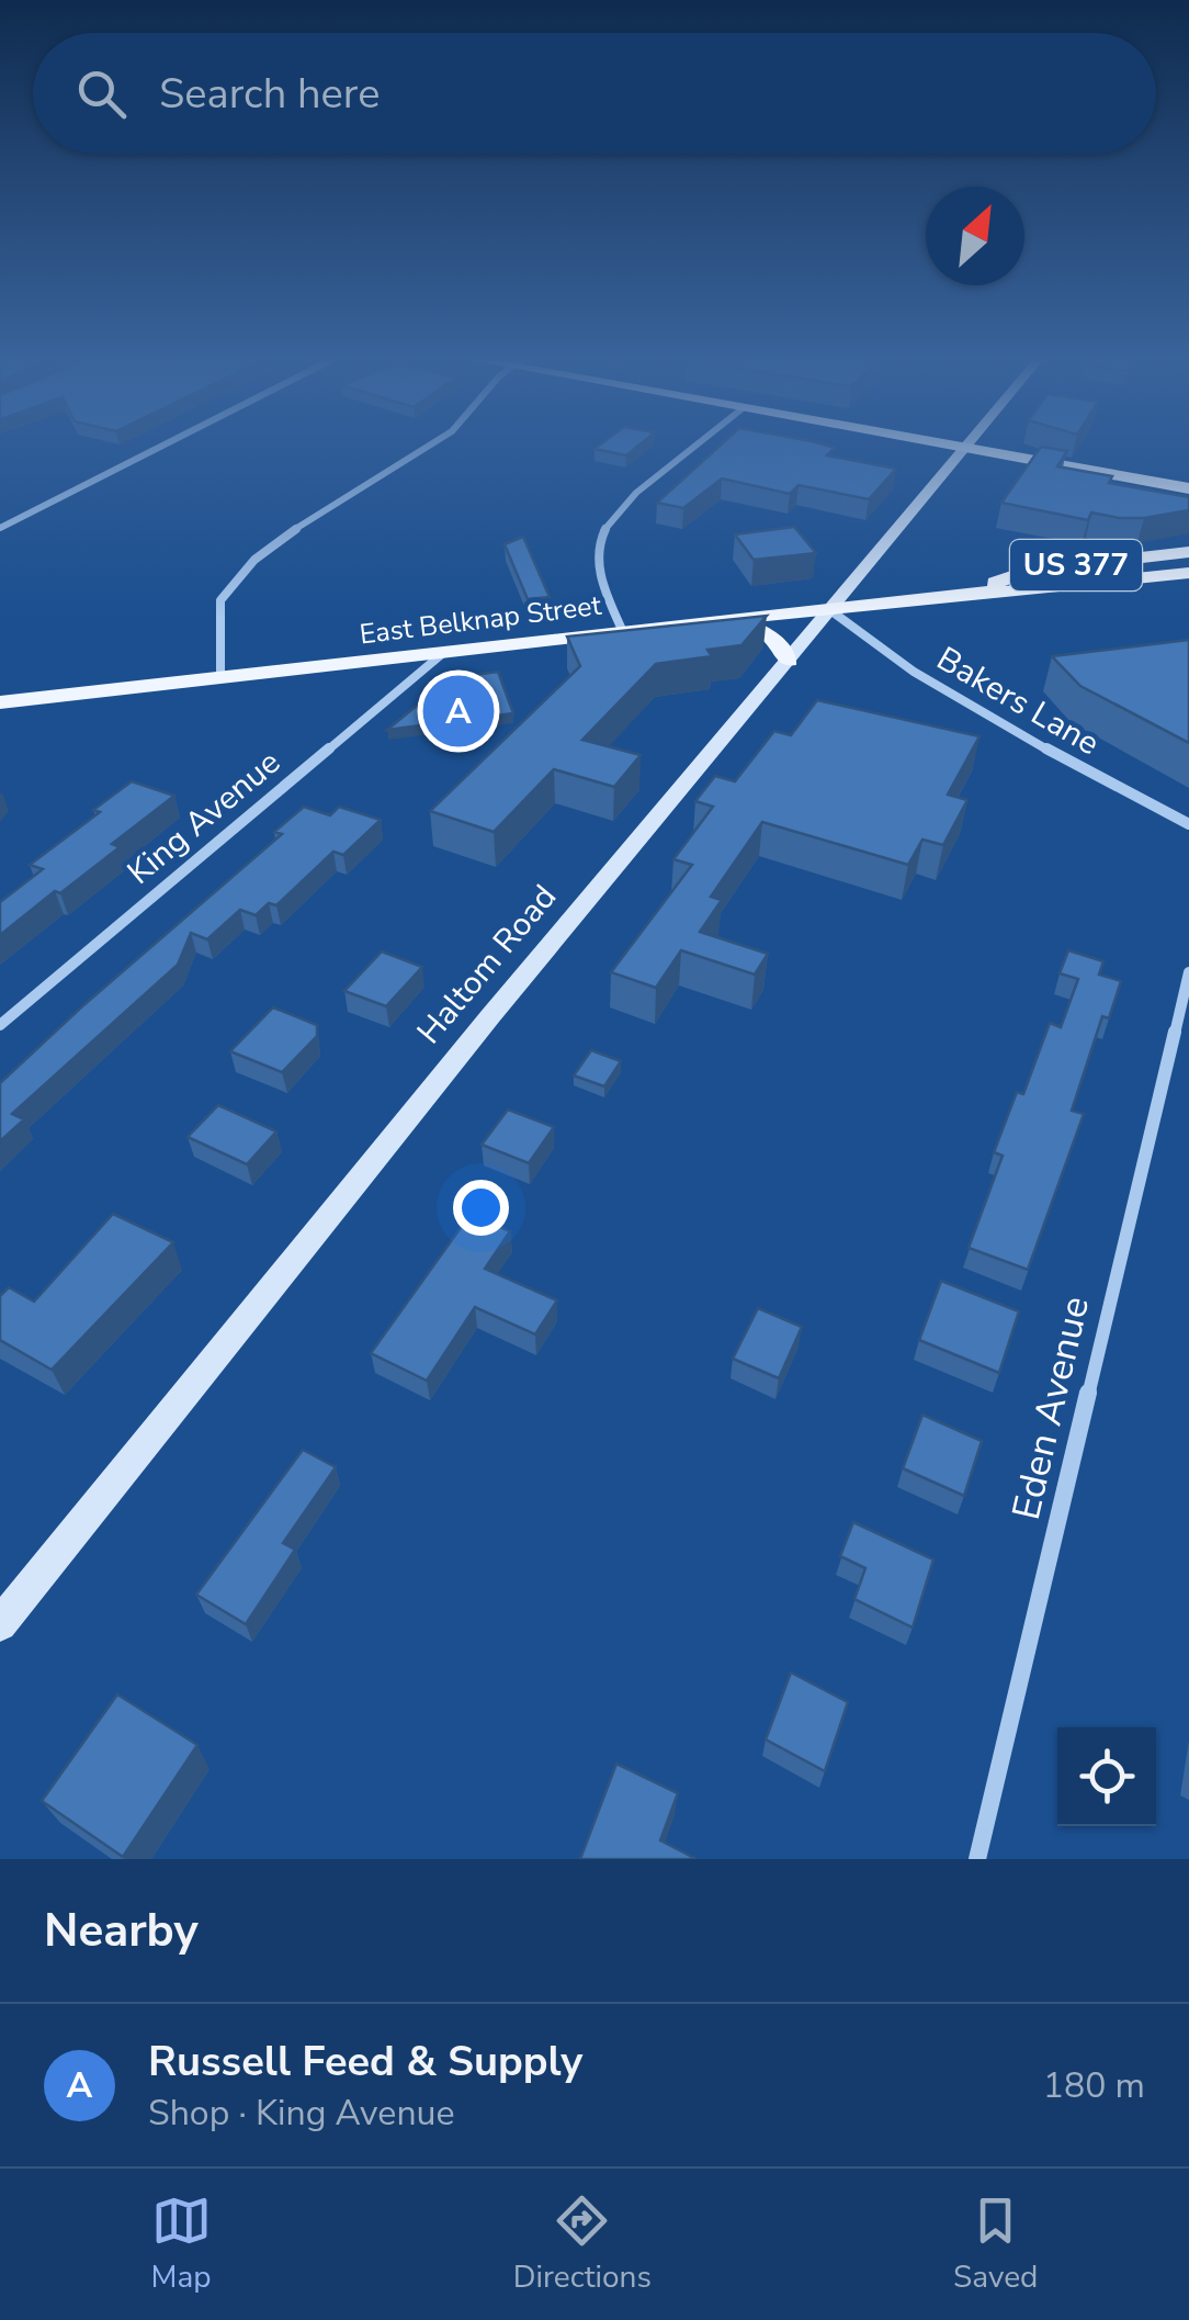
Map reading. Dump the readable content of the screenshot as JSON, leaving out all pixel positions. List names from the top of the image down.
{
  "streets": {
    "main road": ["US 377", "East Belknap Street", "Haltom Road"],
    "street": ["Bakers Lane", "King Avenue", "Eden Avenue"]
  },
  "crossings": [
    ["US 377", "East Belknap Street"],
    ["East Belknap Street", "Bakers Lane"],
    ["East Belknap Street", "King Avenue"],
    ["East Belknap Street", "Haltom Road"],
    ["Bakers Lane", "Haltom Road"]
  ],
  "north": "top right",
  "page": {
    "search": "Search here",
    "pins": "A",
    "heading": "Nearby",
    "list": [
      {
        "mark": "A",
        "name": "Russell Feed & Supply",
        "note": "Shop · King Avenue",
        "value": "180 m"
      }
    ],
    "nav": ["Map", "Directions", "Saved"]
  }
}
